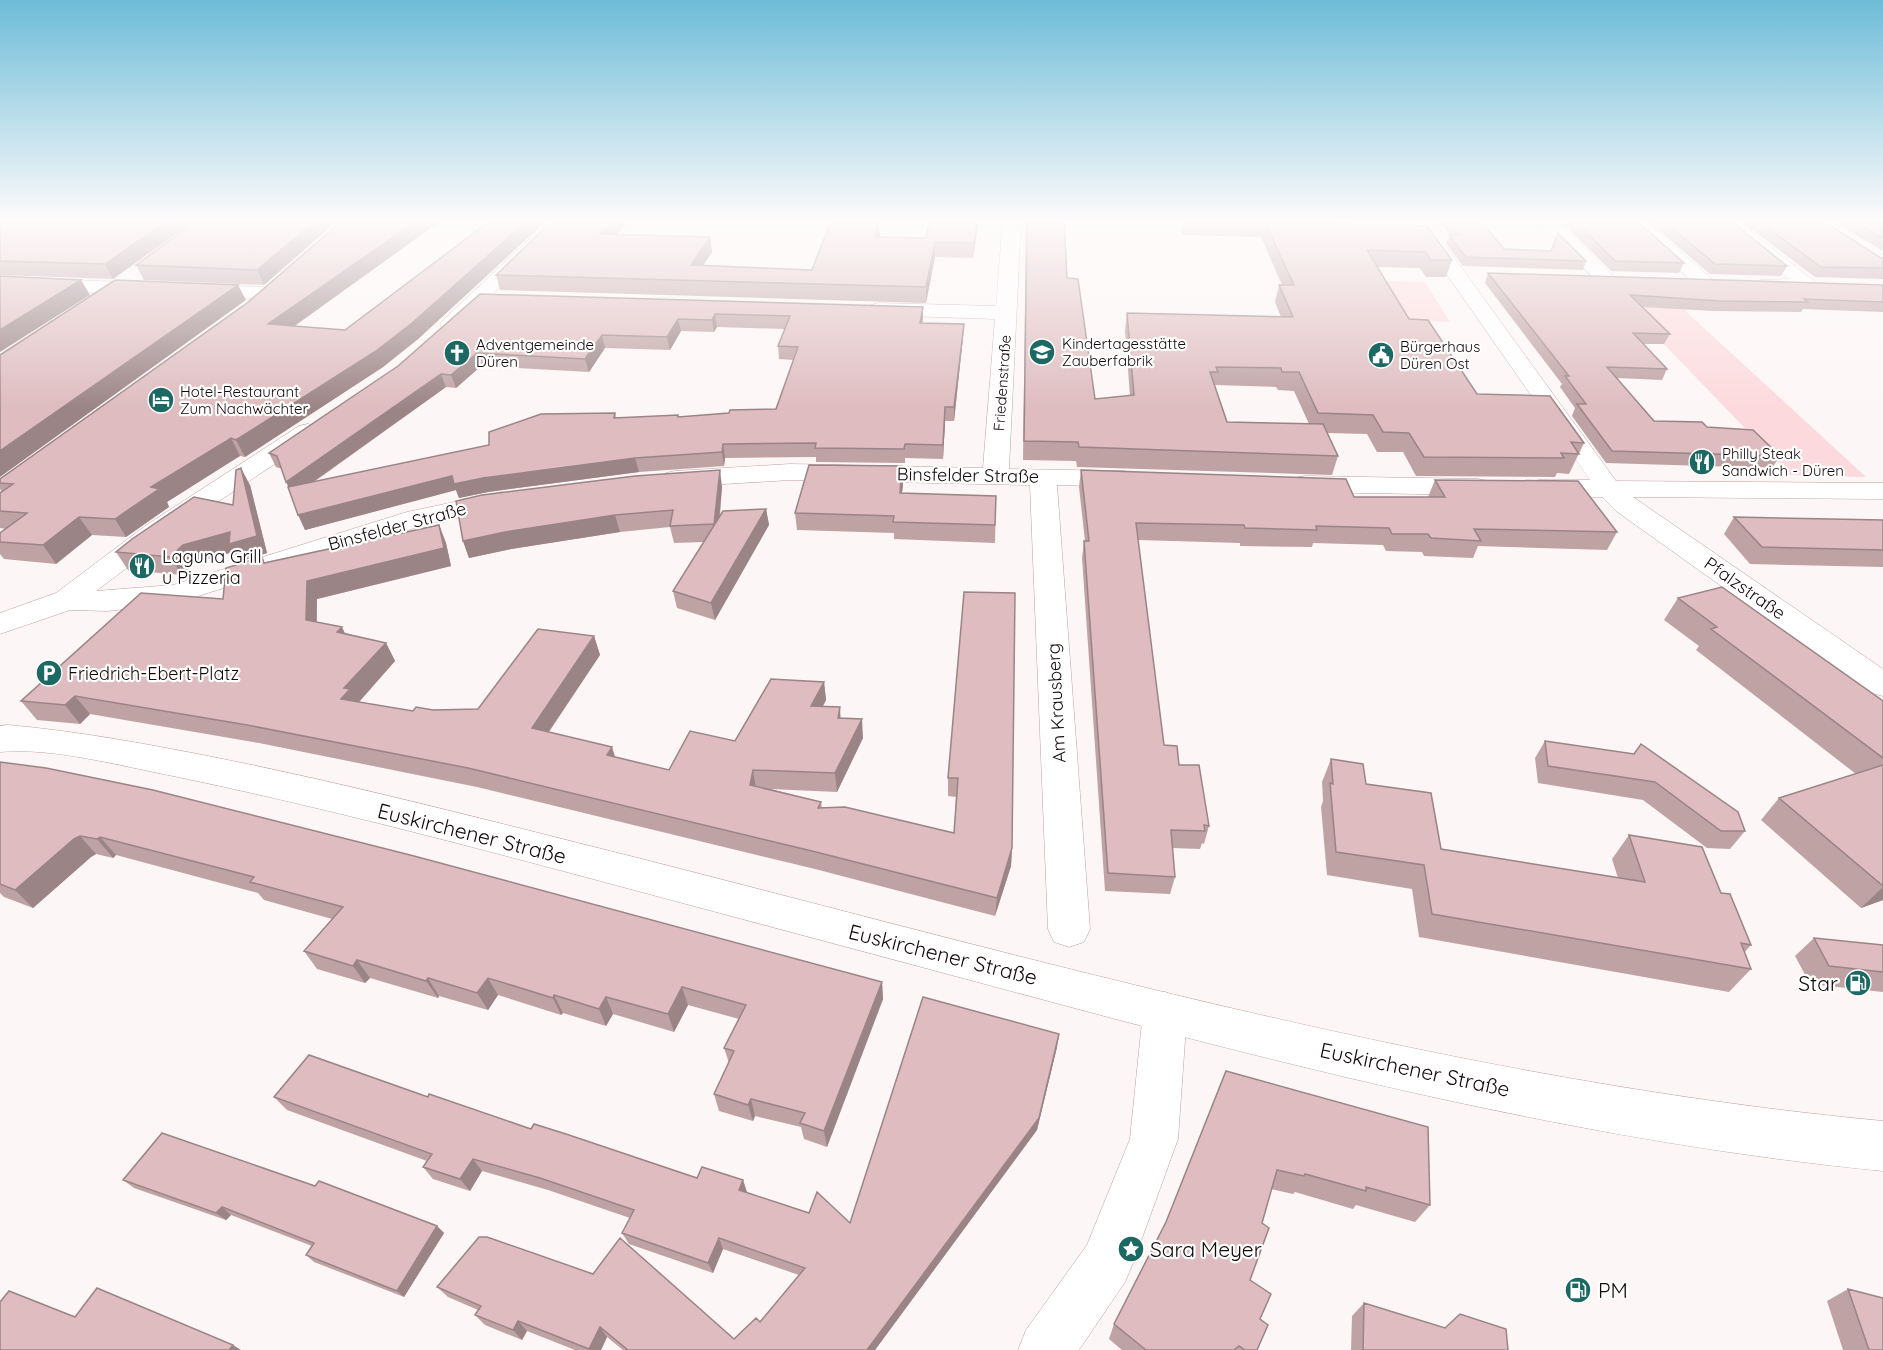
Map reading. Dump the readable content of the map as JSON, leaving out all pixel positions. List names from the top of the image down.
{
  "streets": {
    "street": [
      "Friedenstraße",
      "Binsfelder Straße",
      "Pfalzstraße",
      "Am Krausberg",
      "Euskirchener Straße"
    ]
  },
  "crossings": [
    ["Friedenstraße", "Binsfelder Straße"],
    ["Binsfelder Straße", "Am Krausberg"]
  ],
  "places": {
    "school or university": ["Kindertagesstätte Zauberfabrik"],
    "church": ["Adventgemeinde Düren"],
    "public building": ["Bürgerhaus Düren Ost"],
    "hotel": ["Hotel-Restaurant Zum Nachwächter"],
    "restaurant": ["Philly Steak Sandwich - Düren", "Laguna Grill u Pizzeria"],
    "parking": ["Friedrich-Ebert-Platz"],
    "fuel station": ["Star", "PM"],
    "place": ["Sara Meyer"]
  }
}
